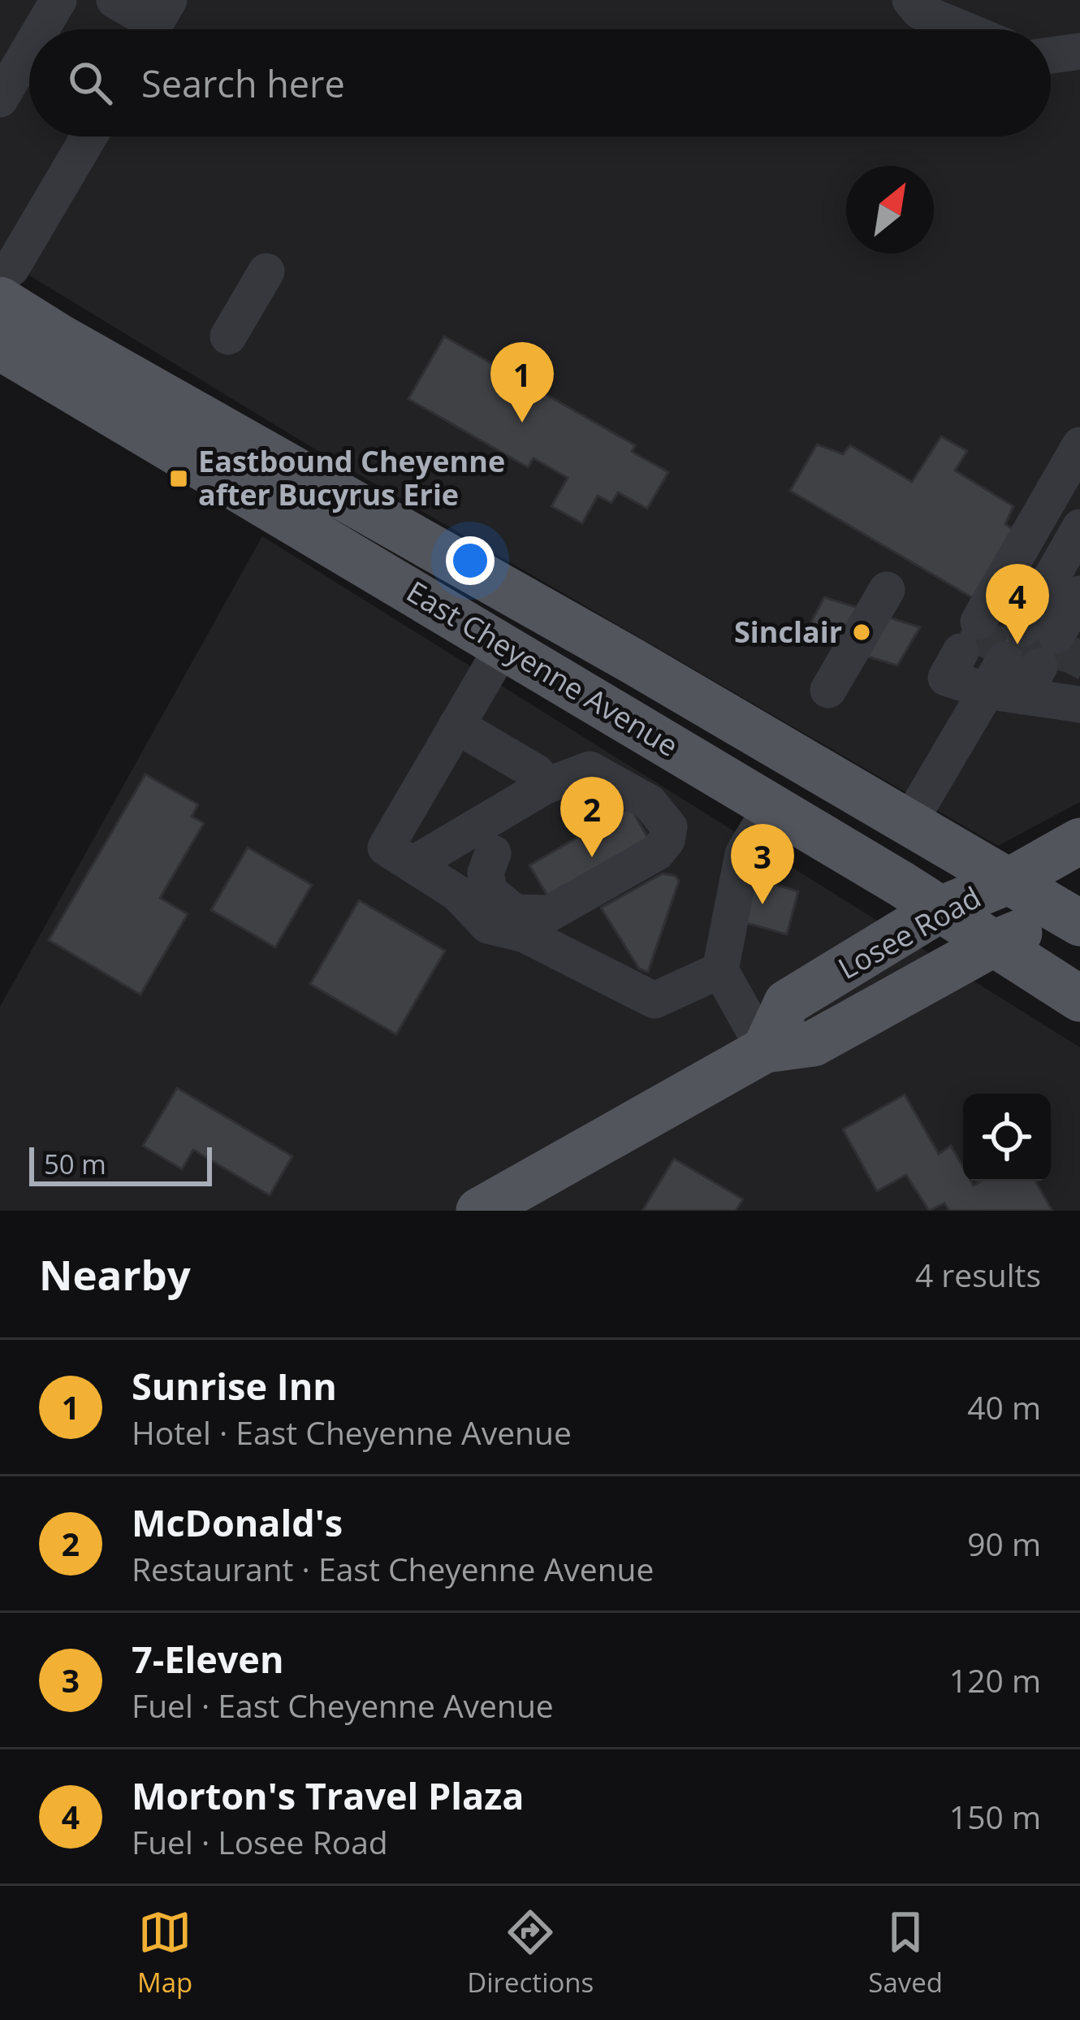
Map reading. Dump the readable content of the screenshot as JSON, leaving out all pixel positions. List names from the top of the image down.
{
  "streets": {
    "main road": ["East Cheyenne Avenue", "Losee Road"]
  },
  "crossings": [
    ["East Cheyenne Avenue", "Losee Road"]
  ],
  "places": {
    "transit": ["Eastbound Cheyenne after Bucyrus Erie"],
    "other": ["Sinclair"]
  },
  "scale_bar": "50 m",
  "north": "top right",
  "page": {
    "search": "Search here",
    "pins": [
      "1",
      "4",
      "2",
      "3"
    ],
    "scale": "50 m",
    "heading": ["Nearby", "4 results"],
    "list": [
      {
        "mark": "1",
        "name": "Sunrise Inn",
        "note": "Hotel · East Cheyenne Avenue",
        "value": "40 m"
      },
      {
        "mark": "2",
        "name": "McDonald's",
        "note": "Restaurant · East Cheyenne Avenue",
        "value": "90 m"
      },
      {
        "mark": "3",
        "name": "7-Eleven",
        "note": "Fuel · East Cheyenne Avenue",
        "value": "120 m"
      },
      {
        "mark": "4",
        "name": "Morton's Travel Plaza",
        "note": "Fuel · Losee Road",
        "value": "150 m"
      }
    ],
    "nav": ["Map", "Directions", "Saved"]
  }
}
